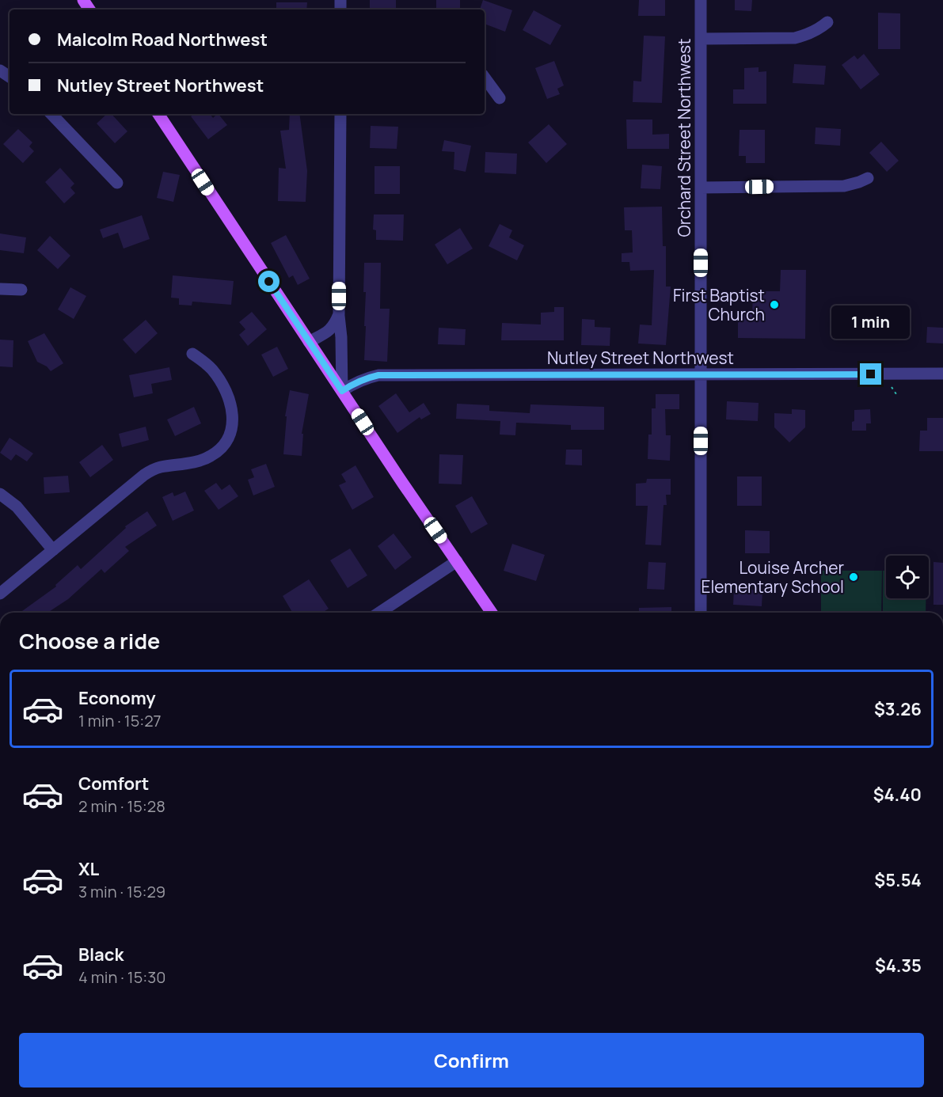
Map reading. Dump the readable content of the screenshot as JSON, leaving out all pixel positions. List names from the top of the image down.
{
  "streets": {
    "street": ["Orchard Street Northwest", "Nutley Street Northwest"]
  },
  "crossings": [
    ["Orchard Street Northwest", "Nutley Street Northwest"]
  ],
  "places": ["First Baptist Church", "Louise Archer Elementary School"],
  "page": {
    "banner": ["Malcolm Road Northwest", "Nutley Street Northwest"],
    "bubble": "1 min",
    "heading": "Choose a ride",
    "list": [
      {
        "name": "Economy",
        "note": "1 min · 15:27",
        "value": "$3.26"
      },
      {
        "name": "Comfort",
        "note": "2 min · 15:28",
        "value": "$4.40"
      },
      {
        "name": "XL",
        "note": "3 min · 15:29",
        "value": "$5.54"
      },
      {
        "name": "Black",
        "note": "4 min · 15:30",
        "value": "$4.35"
      }
    ],
    "buttons": "Confirm"
  }
}
